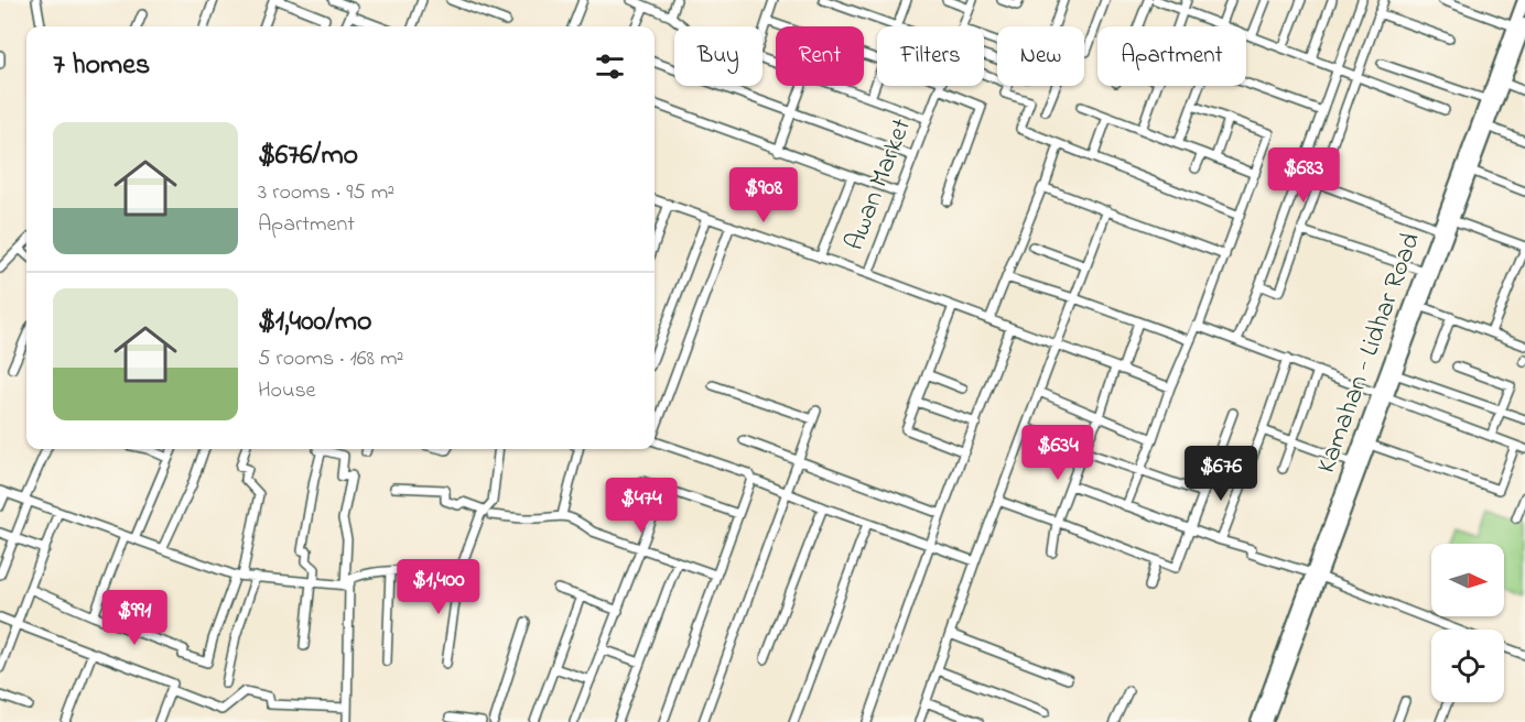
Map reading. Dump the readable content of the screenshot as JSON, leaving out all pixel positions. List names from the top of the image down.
{
  "streets": {
    "main road": ["Kamahan - Lidhar Road"],
    "street": ["Awan Market"]
  },
  "north": "right",
  "page": {
    "chip": [
      "Buy",
      "Rent",
      "Filters",
      "New",
      "Apartment"
    ],
    "heading": "7 homes",
    "list": [
      {
        "name": "$676/mo",
        "note": "3 rooms · 95 m² · Apartment"
      },
      {
        "name": "$1,400/mo",
        "note": "5 rooms · 168 m² · House"
      }
    ],
    "price": [
      "$683",
      "$908",
      "$634",
      "$676",
      "$474",
      "$1,400",
      "$991"
    ]
  }
}
